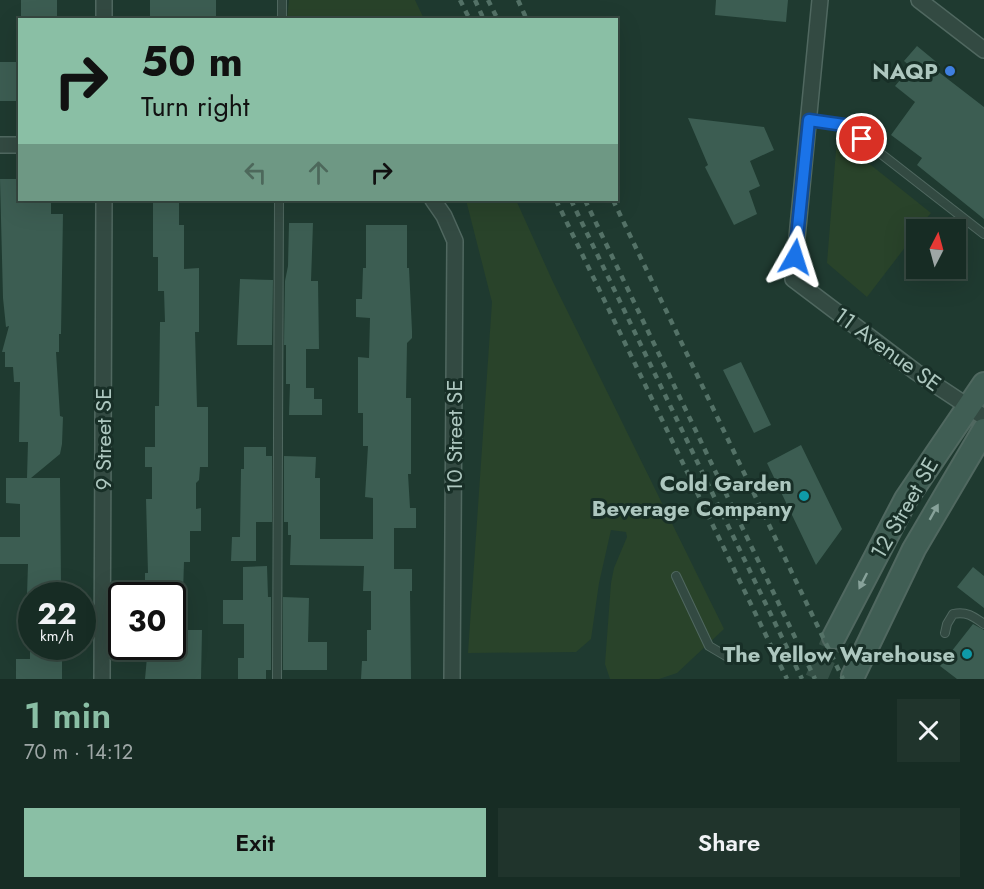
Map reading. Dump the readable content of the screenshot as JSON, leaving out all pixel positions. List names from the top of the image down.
{
  "streets": {
    "street": [
      "11 Avenue SE",
      "10 Street SE",
      "9 Street SE",
      "12 Street SE"
    ]
  },
  "crossings": [
    ["11 Avenue SE", "12 Street SE"]
  ],
  "places": ["NAQP", "Cold Garden Beverage Company", "The Yellow Warehouse"],
  "north": "top",
  "page": {
    "turn": ["50 m", "Turn right"],
    "speed": "22 km/h",
    "limit": "30",
    "heading": ["1 min", "70 m · 14:12"],
    "buttons": ["Exit", "Share"]
  }
}
